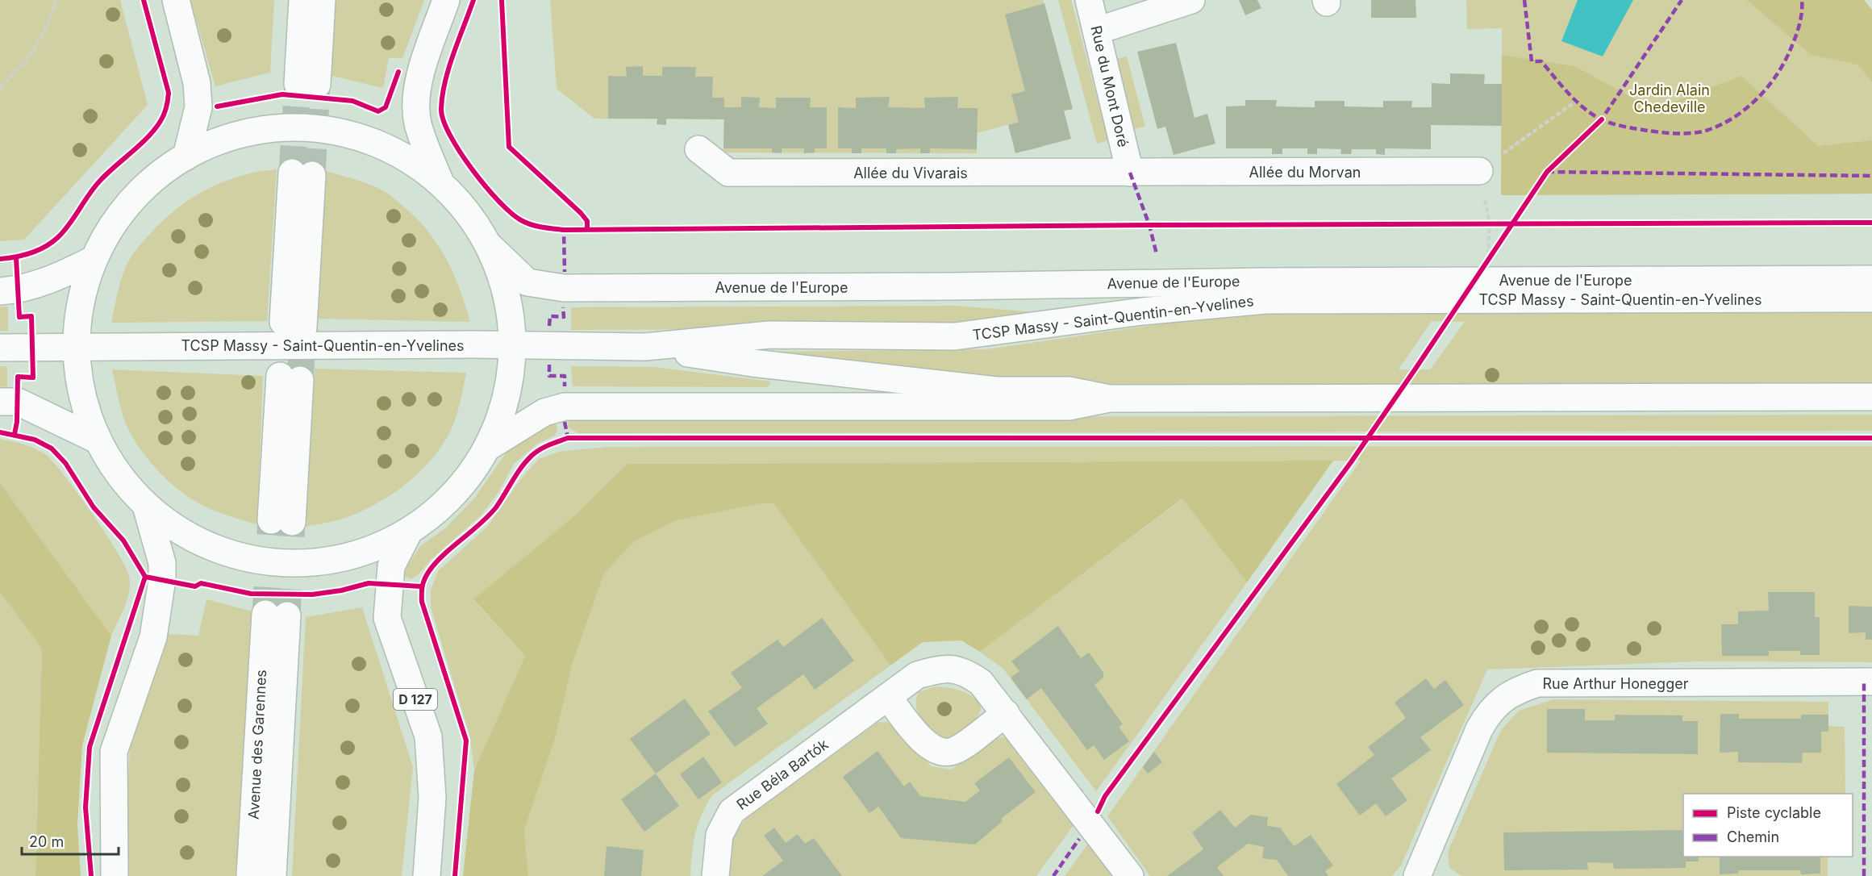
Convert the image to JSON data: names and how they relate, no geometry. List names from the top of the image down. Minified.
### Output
{"streets":{"main road":["Rue du Mont Doré","Allée du Morvan","Allée du Vivarais","Avenue de l'Europe","TCSP Massy - Saint-Quentin-en-Yvelines","Rue Arthur Honegger","D 127","Avenue des Garennes","Rue Béla Bartók"]},"crossings":[["Rue du Mont Doré","Allée du Morvan"],["Rue du Mont Doré","Allée du Vivarais"],["Allée du Morvan","Allée du Vivarais"]],"parks":["Jardin Alain Chedeville"],"legend":["Piste cyclable","Chemin"],"scale_bar":"20 m"}
